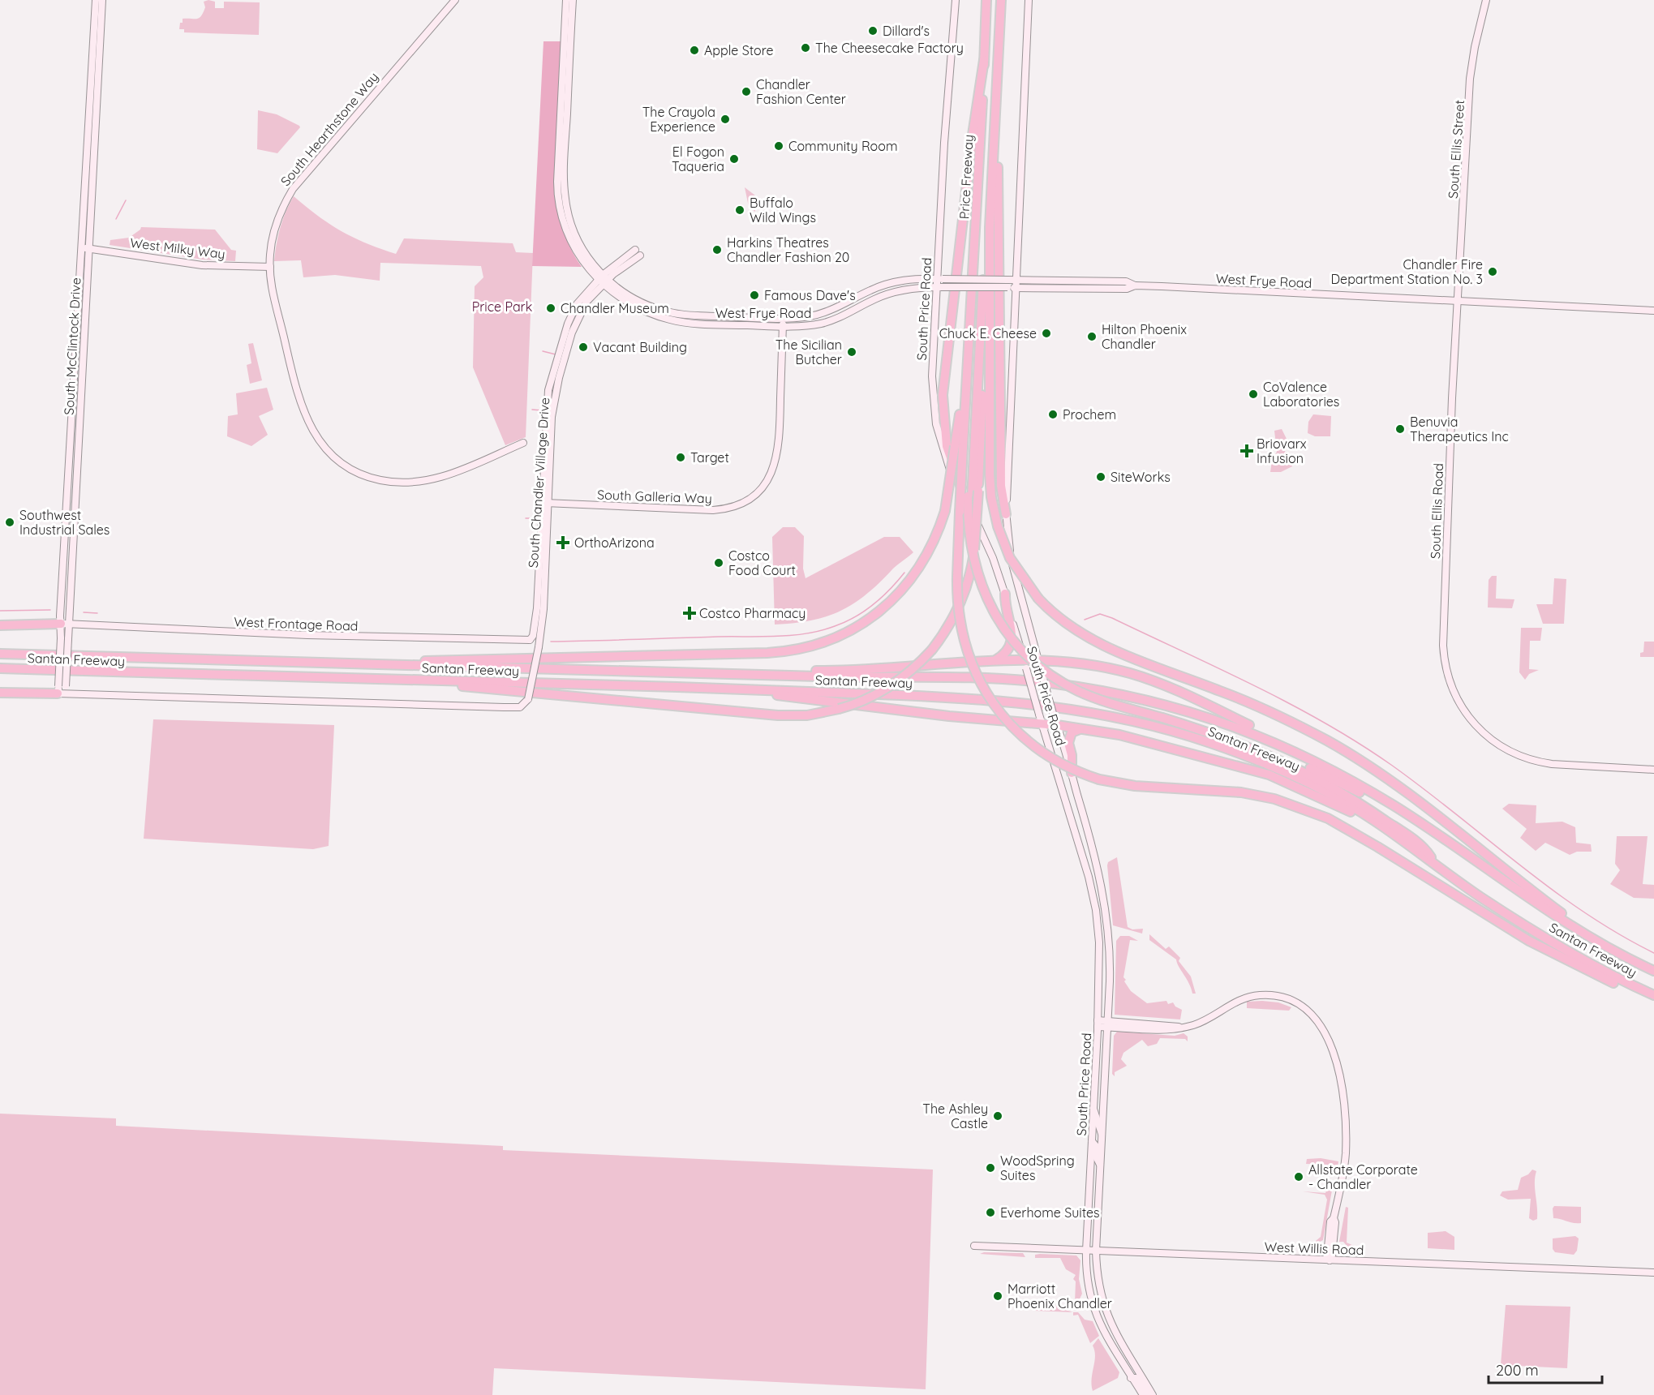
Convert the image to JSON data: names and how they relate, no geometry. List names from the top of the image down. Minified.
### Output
{"streets":{"highway":["Price Freeway","Santan Freeway"],"street":["South Hearthstone Way","South Ellis Street","West Milky Way","West Frye Road","South Price Road","South McClintock Drive","South Chandler Village Drive","South Galleria Way","South Ellis Road","West Frontage Road","West Willis Road"]},"crossings":[["South Hearthstone Way","West Milky Way"],["South Ellis Street","West Frye Road"],["South Ellis Street","South Ellis Road"],["West Milky Way","South McClintock Drive"],["West Frye Road","South Price Road"],["West Frye Road","South Chandler Village Drive"],["West Frye Road","South Galleria Way"],["West Frye Road","South Ellis Road"],["South Price Road","West Willis Road"],["South McClintock Drive","South Chandler Village Drive"],["South McClintock Drive","West Frontage Road"],["South Chandler Village Drive","South Galleria Way"],["South Chandler Village Drive","West Frontage Road"]],"parks":["Price Park"],"places":{"other":["Dillard's","The Cheesecake Factory","Apple Store","Chandler Fashion Center","The Crayola Experience","Community Room","El Fogon Taqueria","Buffalo Wild Wings","Harkins Theatres Chandler Fashion 20","Chandler Fire Department Station No. 3","Famous Dave's","Chandler Museum","Chuck E. Cheese","Hilton Phoenix Chandler","Vacant Building","The Sicilian Butcher","CoValence Laboratories","Prochem","Benuvia Therapeutics Inc","Target","SiteWorks","Southwest Industrial Sales","Costco Food Court","The Ashley Castle","WoodSpring Suites","Allstate Corporate - Chandler","Everhome Suites","Marriott Phoenix Chandler"],"health":["Briovarx Infusion","OrthoArizona","Costco Pharmacy"]},"scale_bar":"200 m"}
